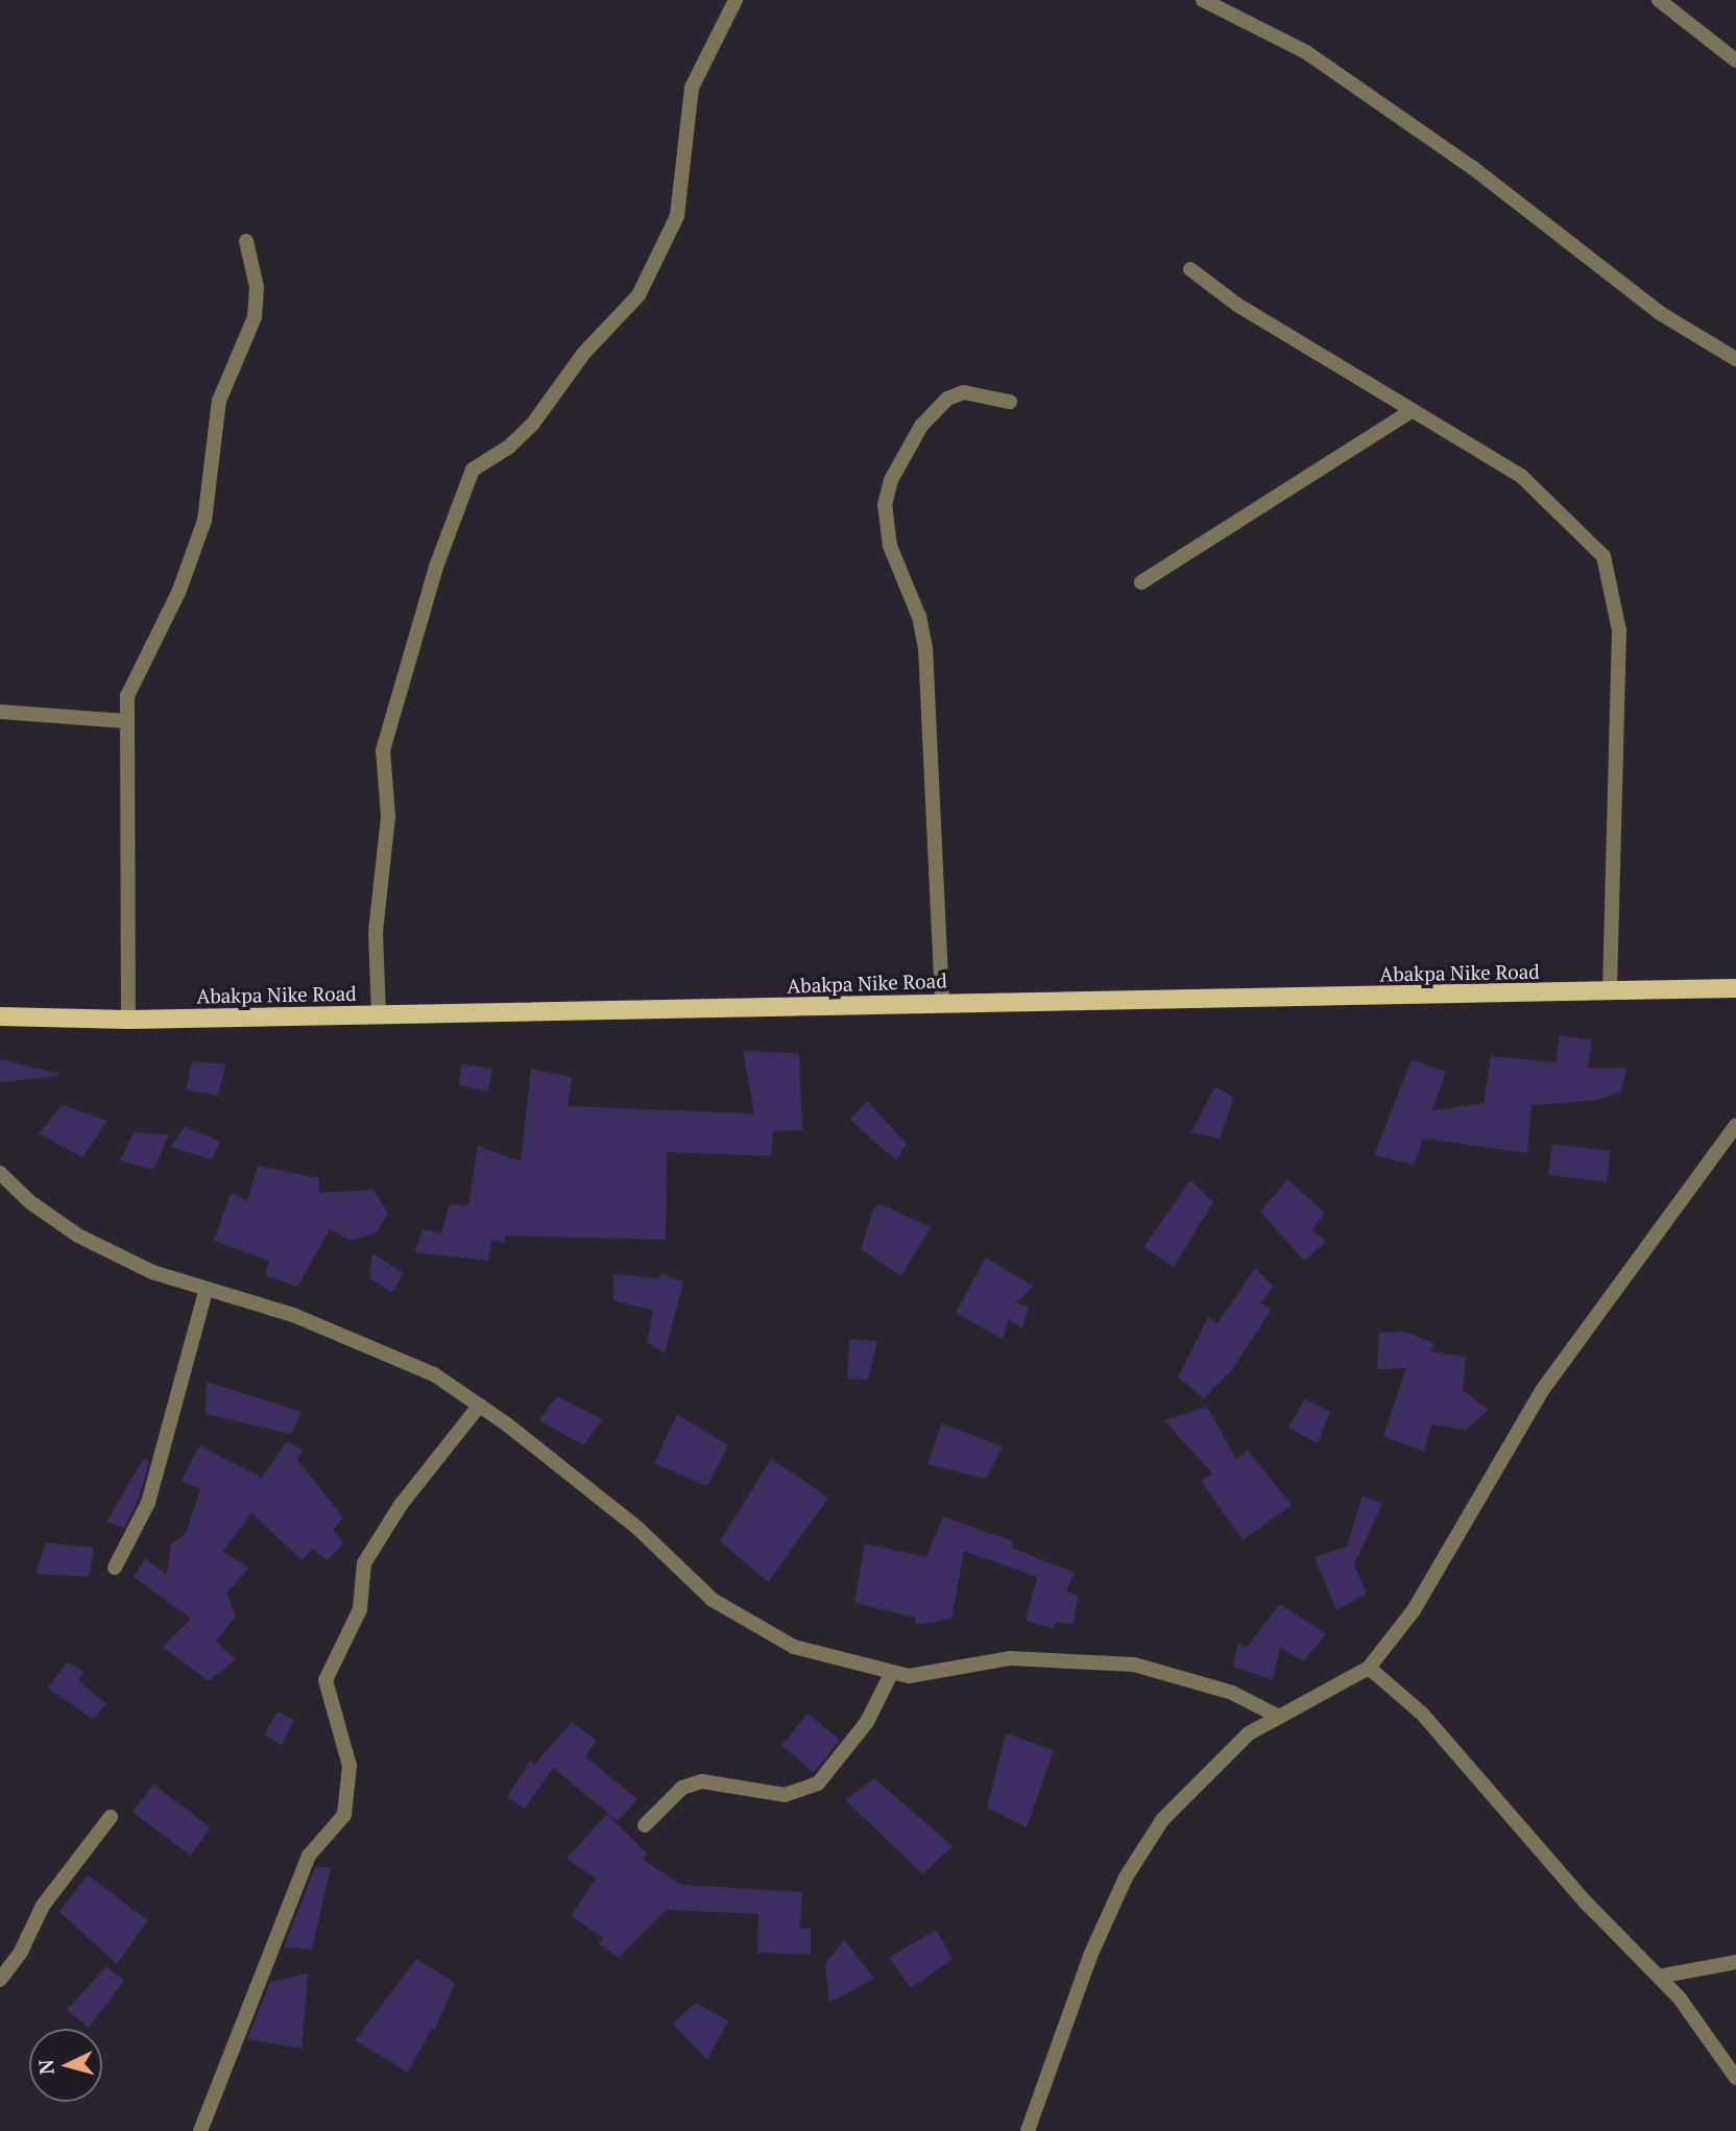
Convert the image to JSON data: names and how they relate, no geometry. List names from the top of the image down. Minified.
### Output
{"streets":{"main road":["Abakpa Nike Road"]},"north":"left"}
